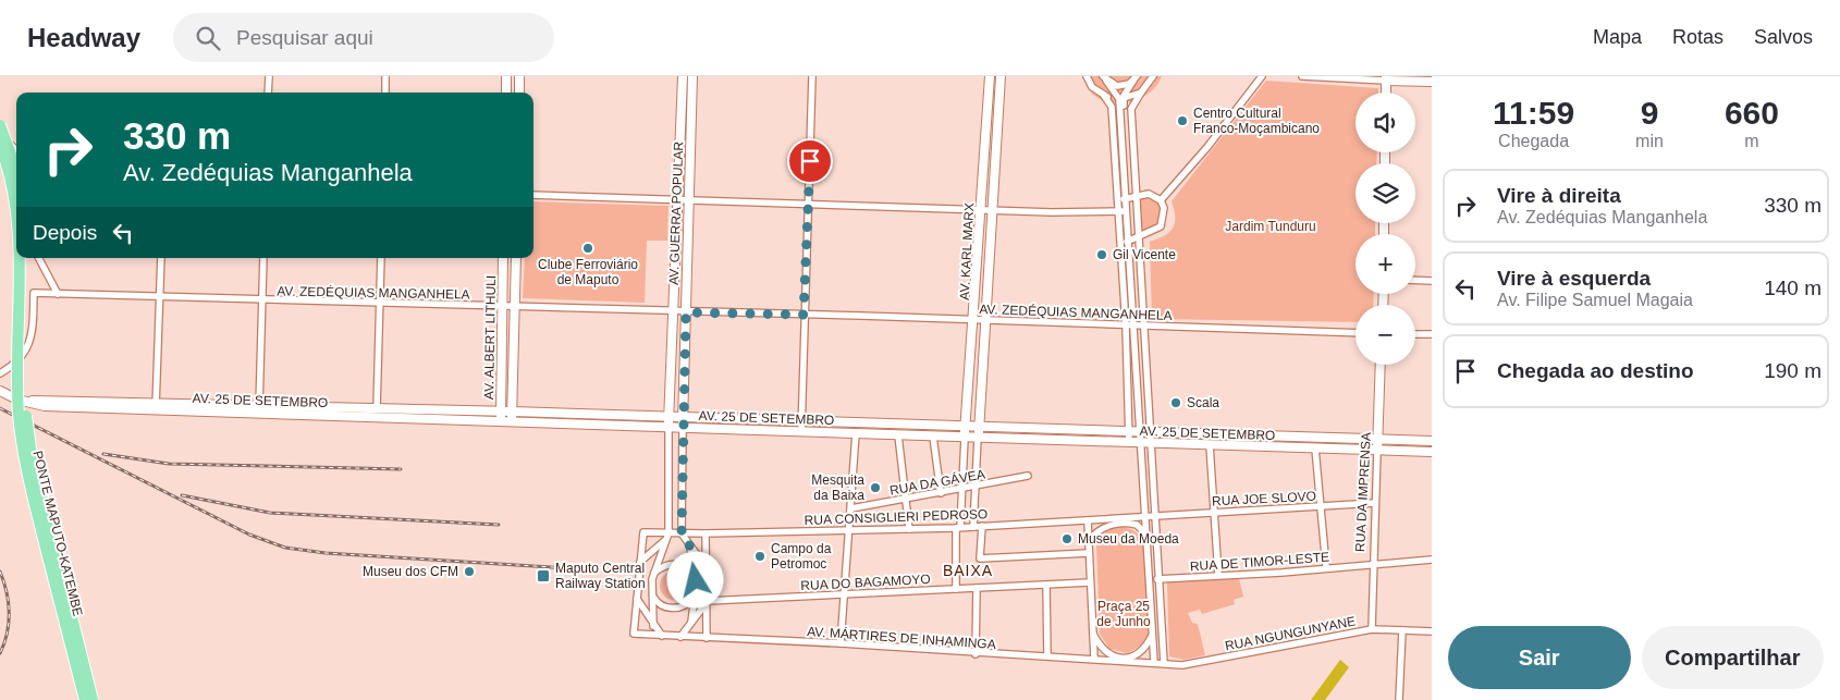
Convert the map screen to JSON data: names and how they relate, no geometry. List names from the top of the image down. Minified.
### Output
{"streets":{"highway":["PONTE MAPUTO-KATEMBE"],"main road":["AV. GUERRA POPULAR","AV. KARL MARX","AV. ALBERT LITHULI","AV. 25 DE SETEMBRO","RUA DA IMPRENSA"],"street":["AV. ZEDÉQUIAS MANGANHELA","RUA DA GÁVEA","RUA JOE SLOVO","RUA CONSIGLIERI PEDROSO","RUA DE TIMOR-LESTE","RUA DO BAGAMOYO","RUA NGUNGUNYANE","AV. MÁRTIRES DE INHAMINGA"]},"crossings":[["AV. GUERRA POPULAR","AV. ZEDÉQUIAS MANGANHELA"],["AV. GUERRA POPULAR","AV. 25 DE SETEMBRO"],["AV. GUERRA POPULAR","RUA CONSIGLIERI PEDROSO"],["AV. KARL MARX","AV. ZEDÉQUIAS MANGANHELA"],["AV. KARL MARX","AV. 25 DE SETEMBRO"],["AV. ZEDÉQUIAS MANGANHELA","AV. ALBERT LITHULI"],["AV. ALBERT LITHULI","AV. 25 DE SETEMBRO"],["AV. 25 DE SETEMBRO","RUA DA IMPRENSA"],["RUA DA IMPRENSA","RUA JOE SLOVO"],["RUA DA IMPRENSA","RUA DE TIMOR-LESTE"],["RUA DA IMPRENSA","RUA NGUNGUNYANE"]],"districts":["BAIXA"],"parks":["Jardim Tunduru","Praça 25 de Junho"],"places":{"other":["Centro Cultural Franco-Moçambicano","Clube Ferroviário de Maputo","Gil Vicente","Scala","Mesquita da Baixa","Museu da Moeda","Campo da Petromoc","Museu dos CFM"],"transit":["Maputo Central Railway Station"]},"page":{"header":"Headway","search":"Pesquisar aqui","nav":["Mapa","Rotas","Salvos"],"eta":["11:59","Chegada","9","min","660","m"],"map_buttons":["+","−"],"turn":["330 m","Av. Zedéquias Manganhela"],"list":[{"name":"Vire à direita","note":"Av. Zedéquias Manganhela","value":"330 m"},{"name":"Vire à esquerda","note":"Av. Filipe Samuel Magaia","value":"140 m"},{"name":"Chegada ao destino","value":"190 m"}],"then":"Depois","buttons":["Sair","Compartilhar"]}}
